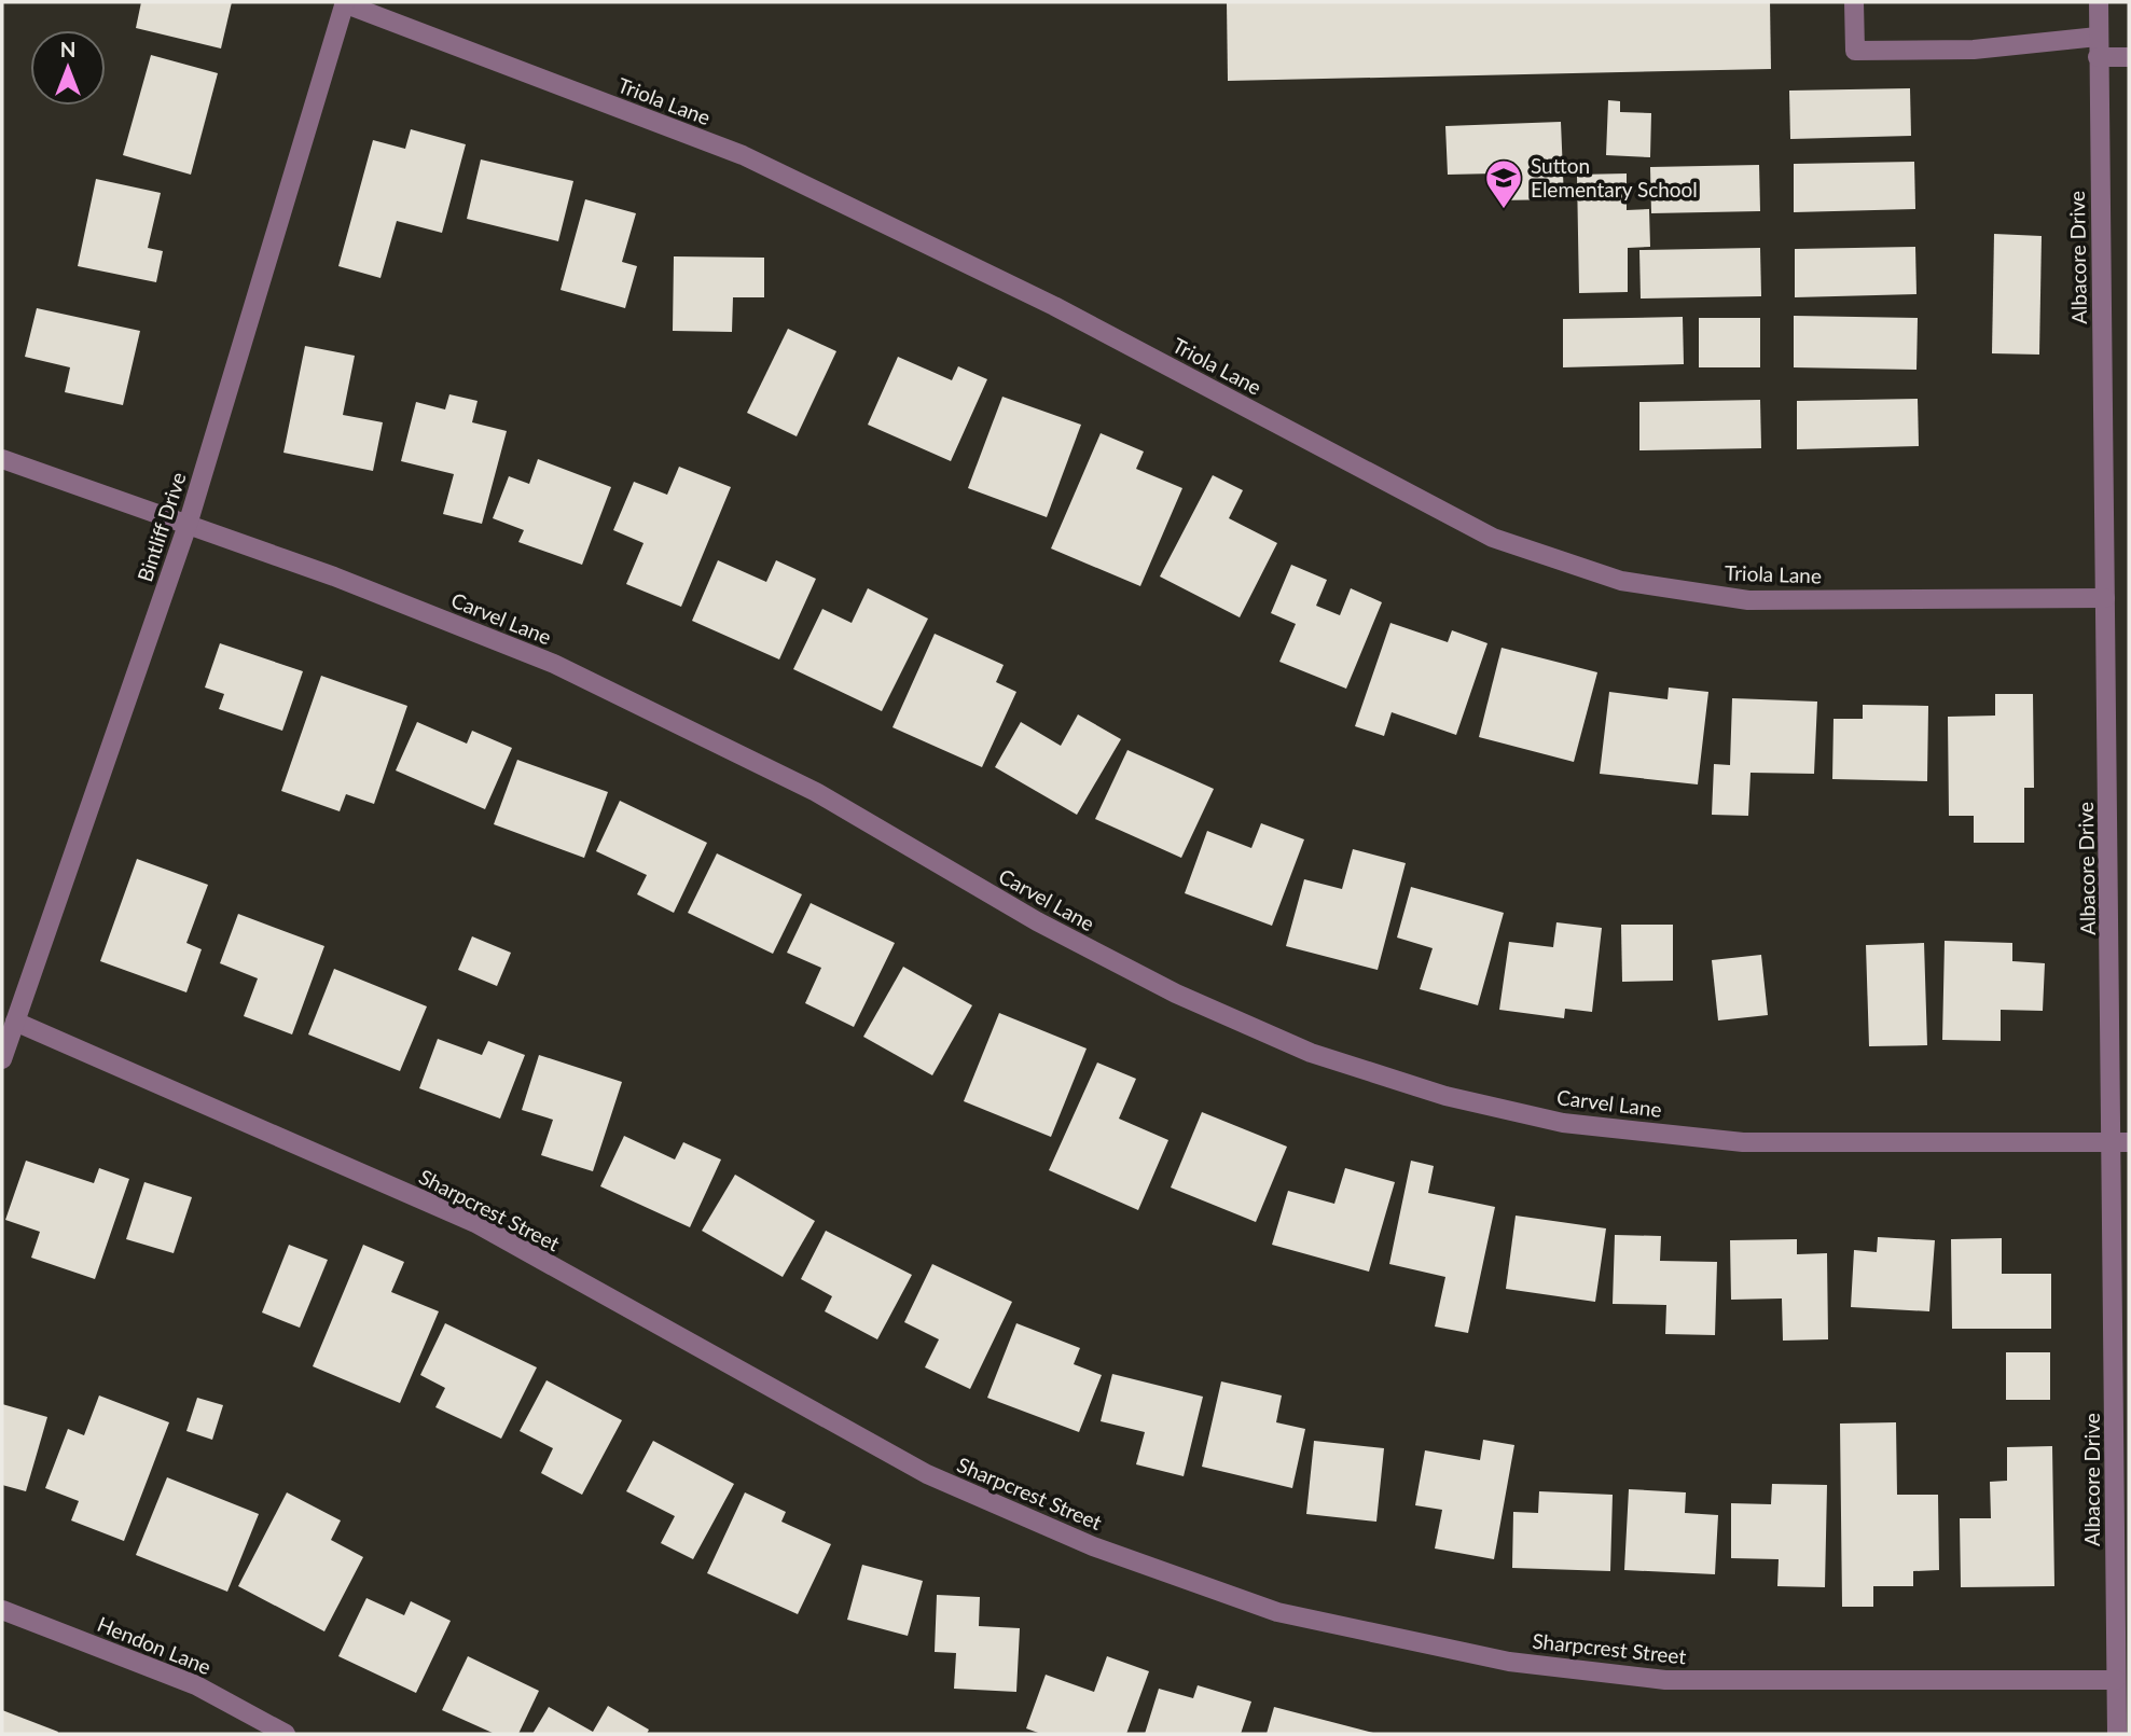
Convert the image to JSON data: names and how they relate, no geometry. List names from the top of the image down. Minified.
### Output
{"streets":{"street":["Triola Lane","Albacore Drive","Bintliff Drive","Carvel Lane","Sharpcrest Street","Hendon Lane"]},"crossings":[["Triola Lane","Albacore Drive"],["Triola Lane","Bintliff Drive"],["Albacore Drive","Carvel Lane"],["Albacore Drive","Sharpcrest Street"],["Bintliff Drive","Carvel Lane"],["Bintliff Drive","Sharpcrest Street"]],"places":{"school or university":["Sutton Elementary School"]},"north":"top"}
